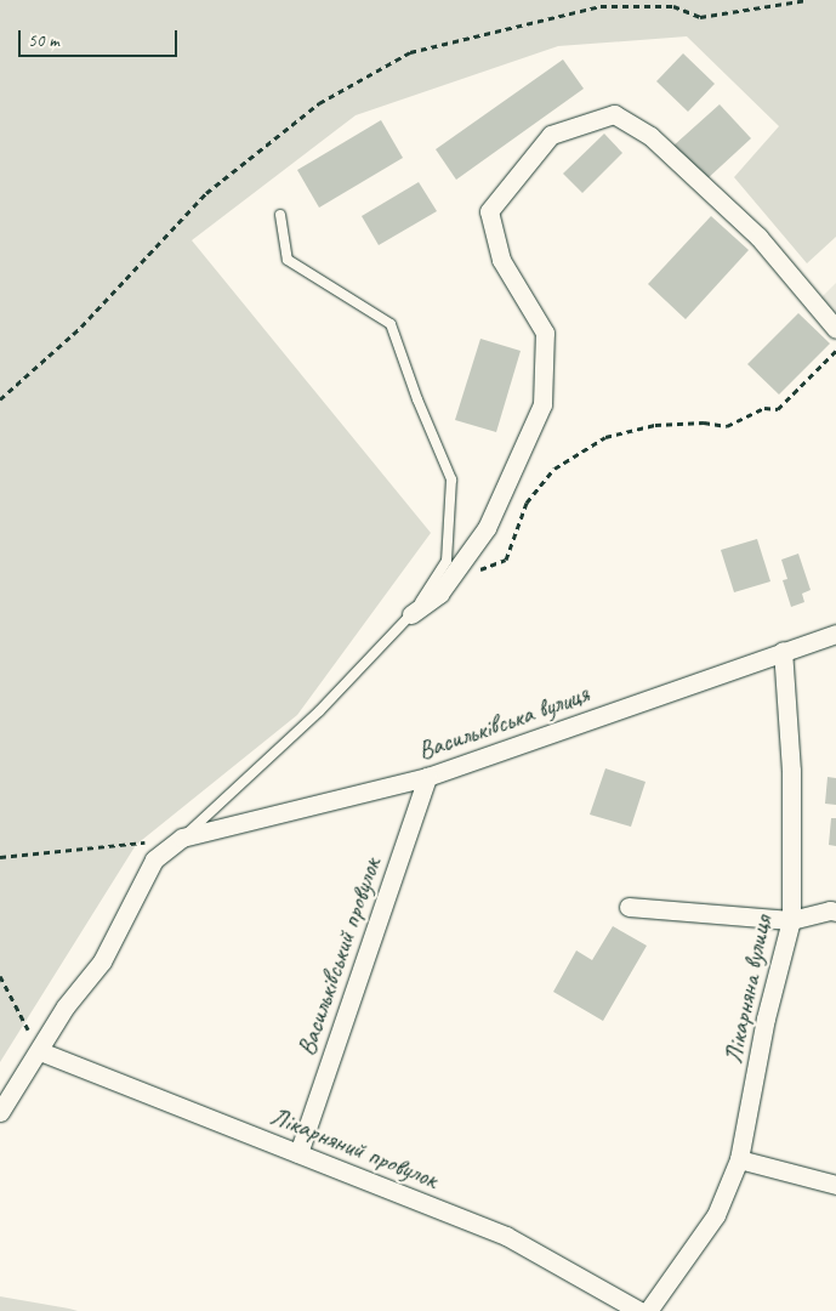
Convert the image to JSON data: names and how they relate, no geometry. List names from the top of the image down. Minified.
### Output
{"streets":{"street":["Васильківська вулиця","Васильківський провулок","Лікарняна вулиця","Лікарняний провулок"]},"crossings":[["Васильківська вулиця","Васильківський провулок"],["Васильківська вулиця","Лікарняна вулиця"],["Васильківський провулок","Лікарняний провулок"]],"scale_bar":"50 m"}
